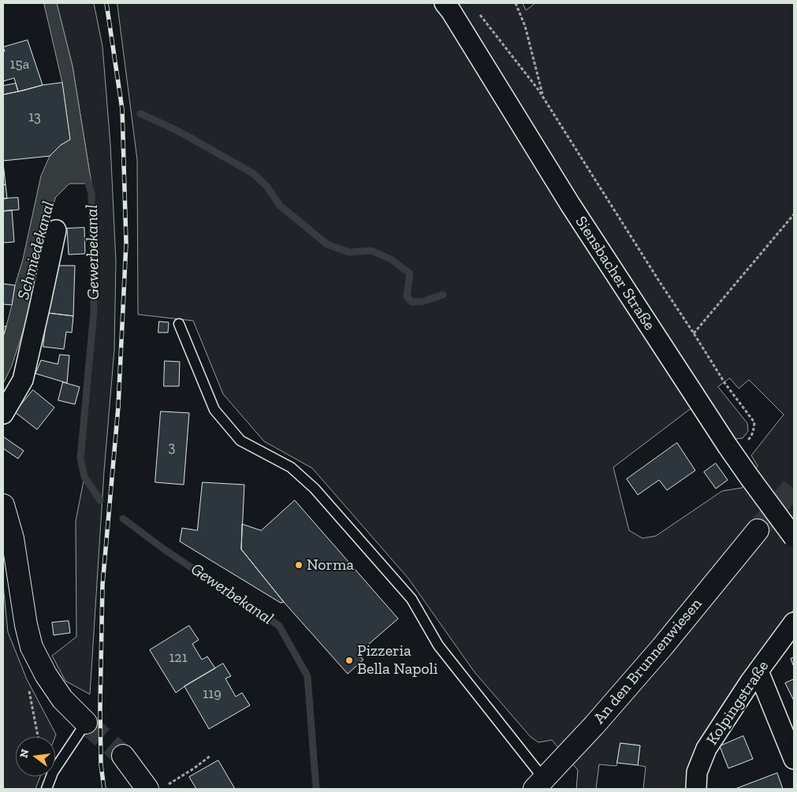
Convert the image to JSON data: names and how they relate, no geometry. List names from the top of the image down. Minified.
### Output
{"streets":{"street":["Siensbacher Straße","An den Brunnenwiesen","Kolpingstraße"]},"water":["Schmiedekanal","Gewerbekanal"],"places":["Norma","Pizzeria Bella Napoli"],"house_numbers":["15a","13","3","121","119"],"north":"left"}
